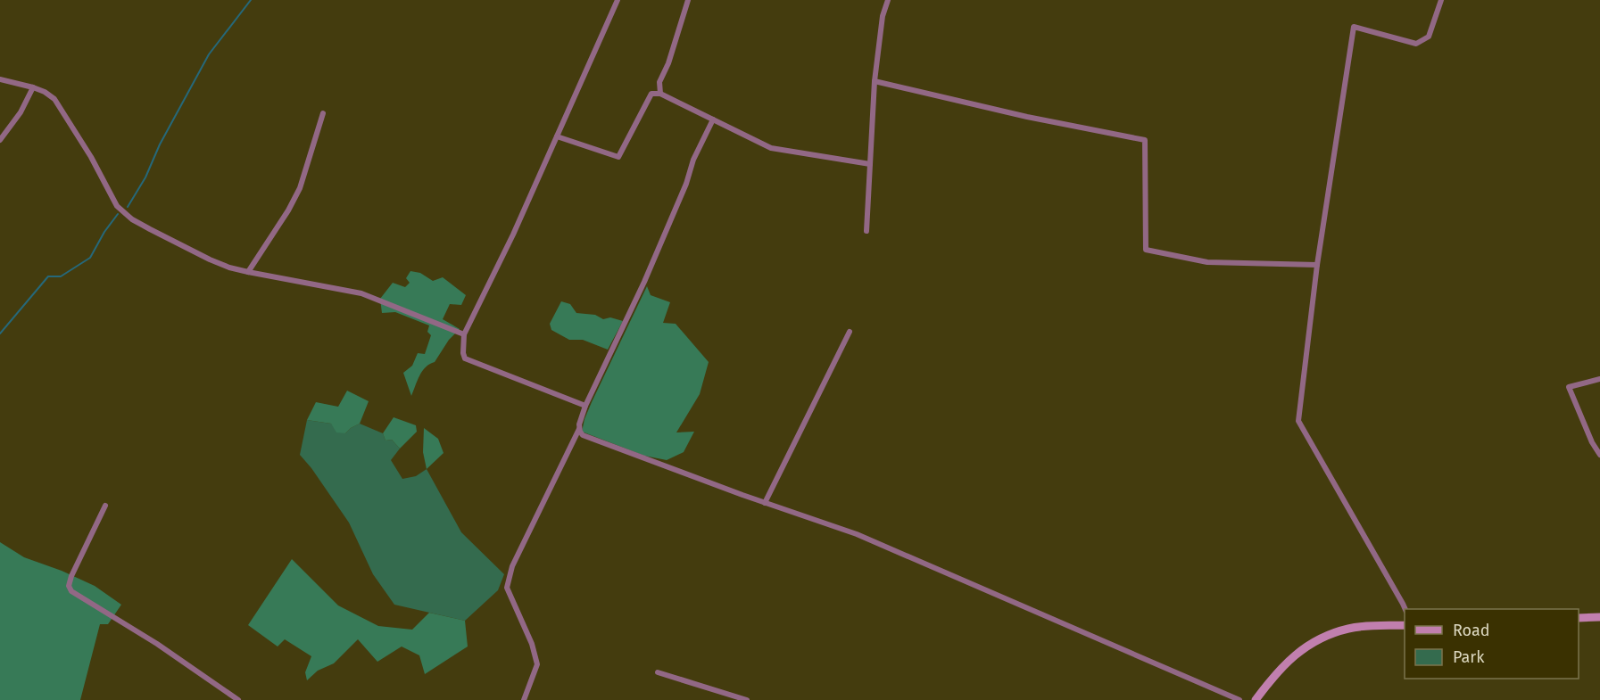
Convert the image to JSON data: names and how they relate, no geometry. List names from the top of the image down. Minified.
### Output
{"legend":["Road","Park"]}
